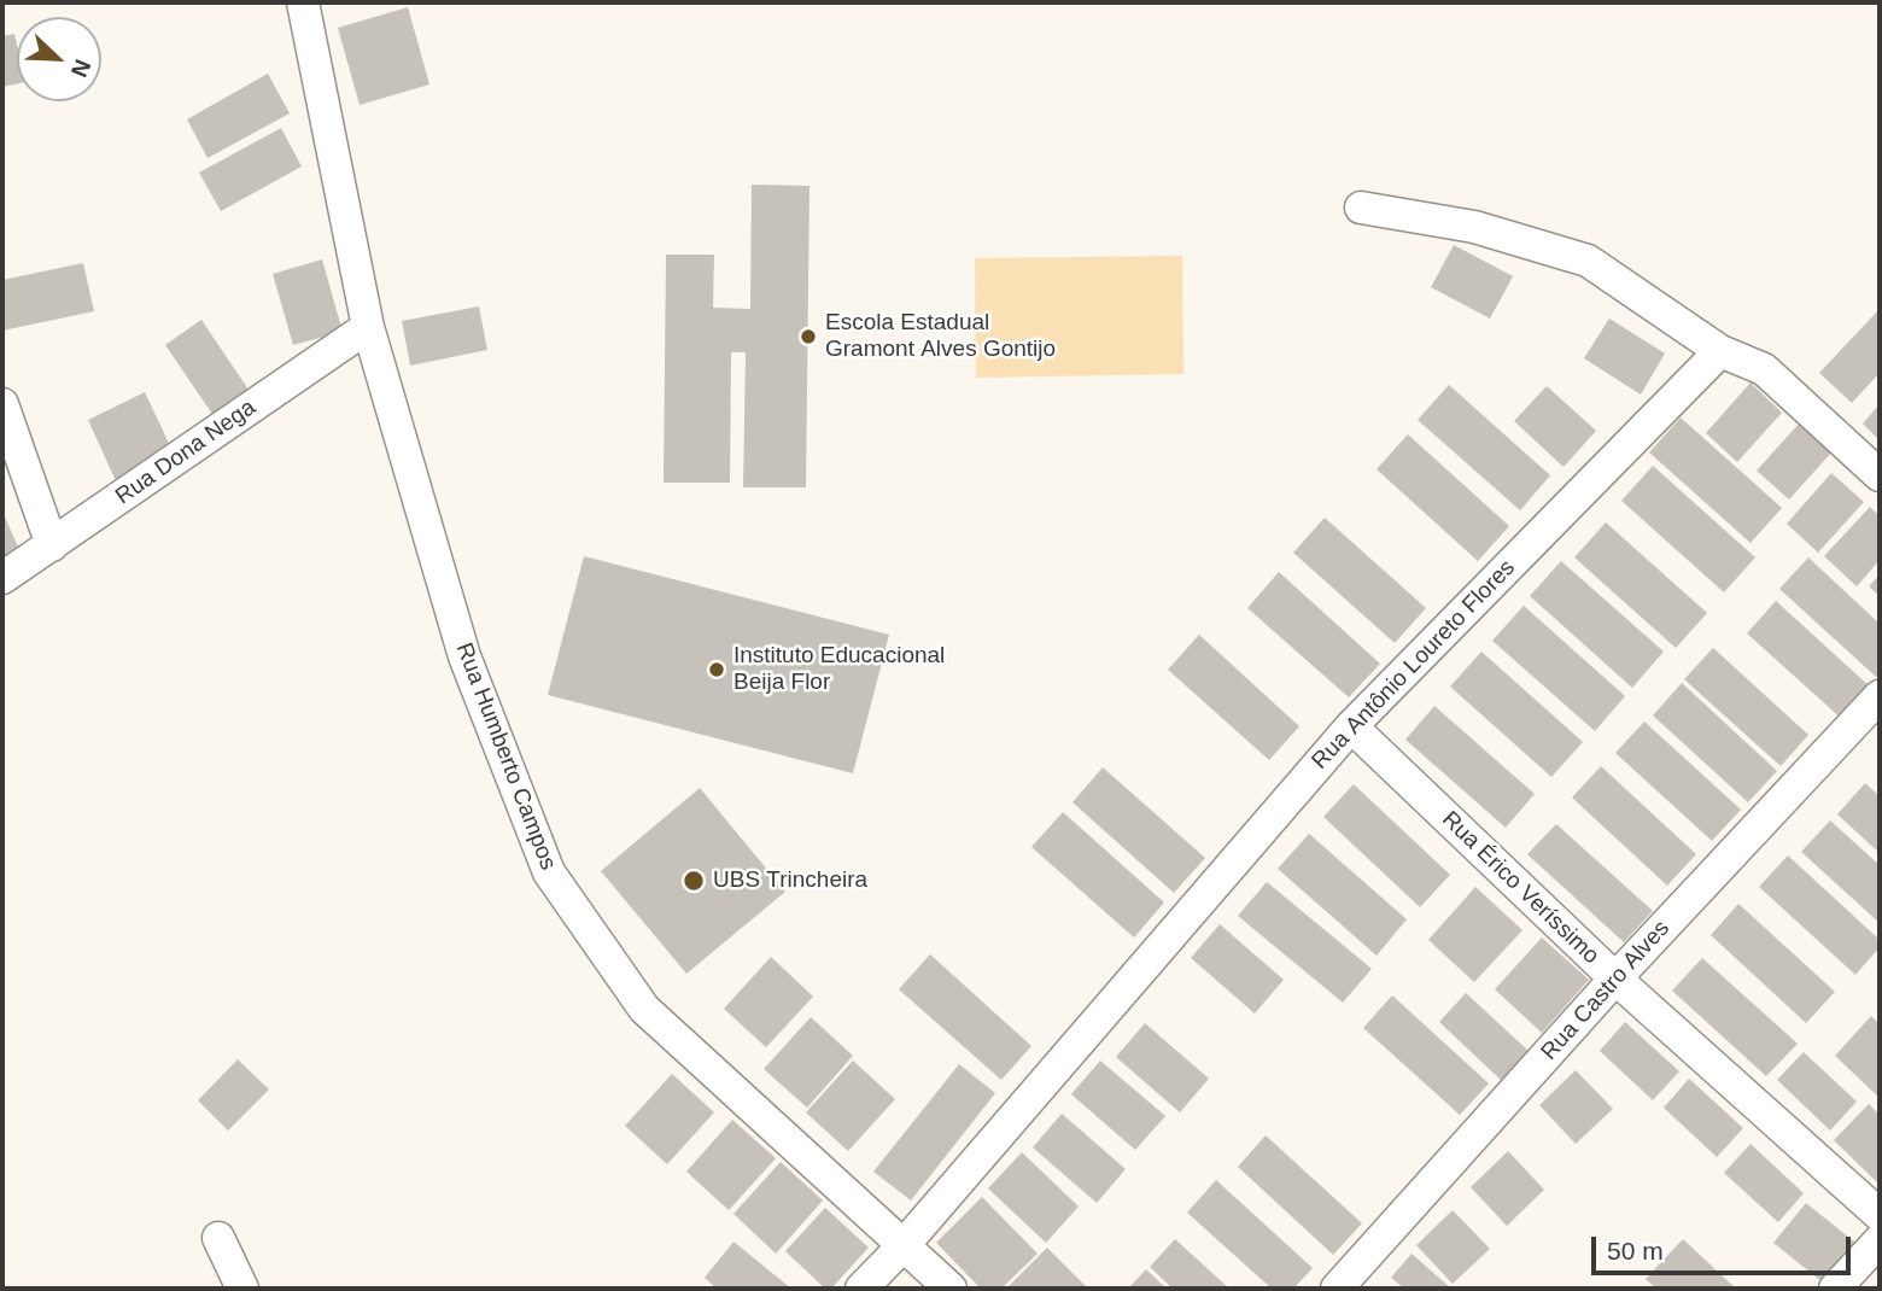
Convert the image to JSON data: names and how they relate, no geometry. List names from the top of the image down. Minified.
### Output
{"streets":{"street":["Rua Dona Nega","Rua Antônio Loureto Flores","Rua Humberto Campos","Rua Érico Veríssimo","Rua Castro Alves"]},"crossings":[["Rua Dona Nega","Rua Humberto Campos"],["Rua Antônio Loureto Flores","Rua Humberto Campos"],["Rua Antônio Loureto Flores","Rua Érico Veríssimo"],["Rua Érico Veríssimo","Rua Castro Alves"]],"places":["Escola Estadual Gramont Alves Gontijo","Instituto Educacional Beija Flor","UBS Trincheira"],"scale_bar":"50 m","north":"bottom right"}
